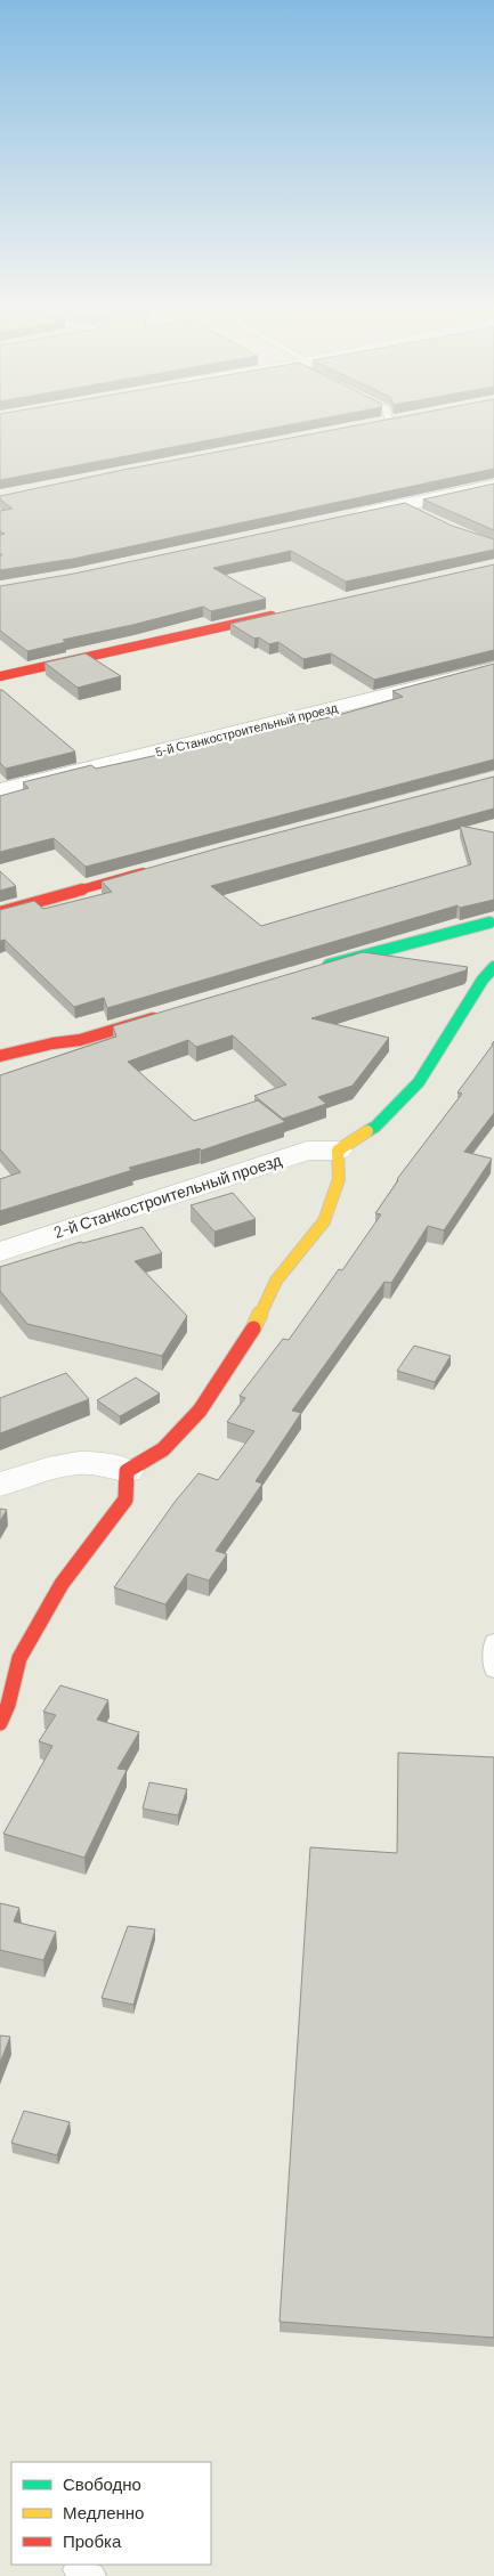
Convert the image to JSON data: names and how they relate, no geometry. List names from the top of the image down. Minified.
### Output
{"streets":{"street":["5-й Станкостроительный проезд","2-й Станкостроительный проезд"]},"legend":["Свободно","Медленно","Пробка"]}
